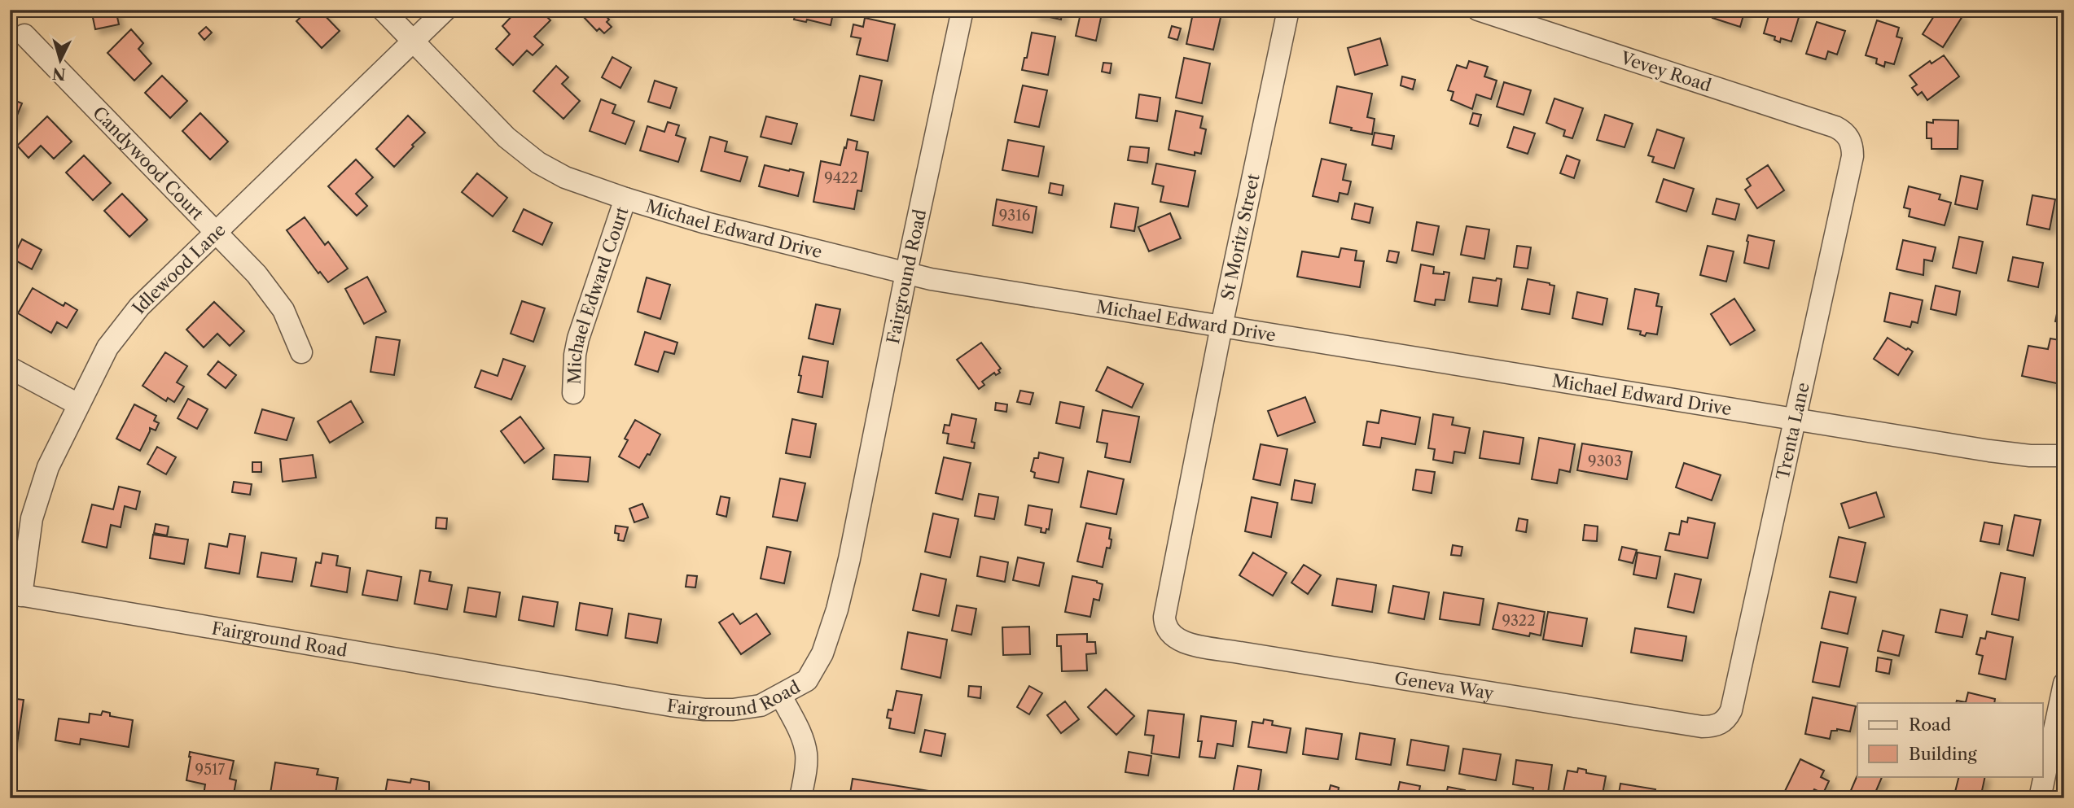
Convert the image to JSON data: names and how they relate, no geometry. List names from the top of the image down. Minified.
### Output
{"streets":{"street":["Vevey Road","Candywood Court","Michael Edward Drive","St Moritz Street","Idlewood Lane","Fairground Road","Michael Edward Court","Trenta Lane","Geneva Way"]},"crossings":[["Vevey Road","Trenta Lane"],["Candywood Court","Idlewood Lane"],["Michael Edward Drive","St Moritz Street"],["Michael Edward Drive","Idlewood Lane"],["Michael Edward Drive","Fairground Road"],["Michael Edward Drive","Michael Edward Court"],["Michael Edward Drive","Trenta Lane"],["St Moritz Street","Geneva Way"],["Idlewood Lane","Fairground Road"],["Trenta Lane","Geneva Way"]],"house_numbers":["9422","9316","9303","9322","9517"],"legend":["Road","Building"],"north":"bottom"}
